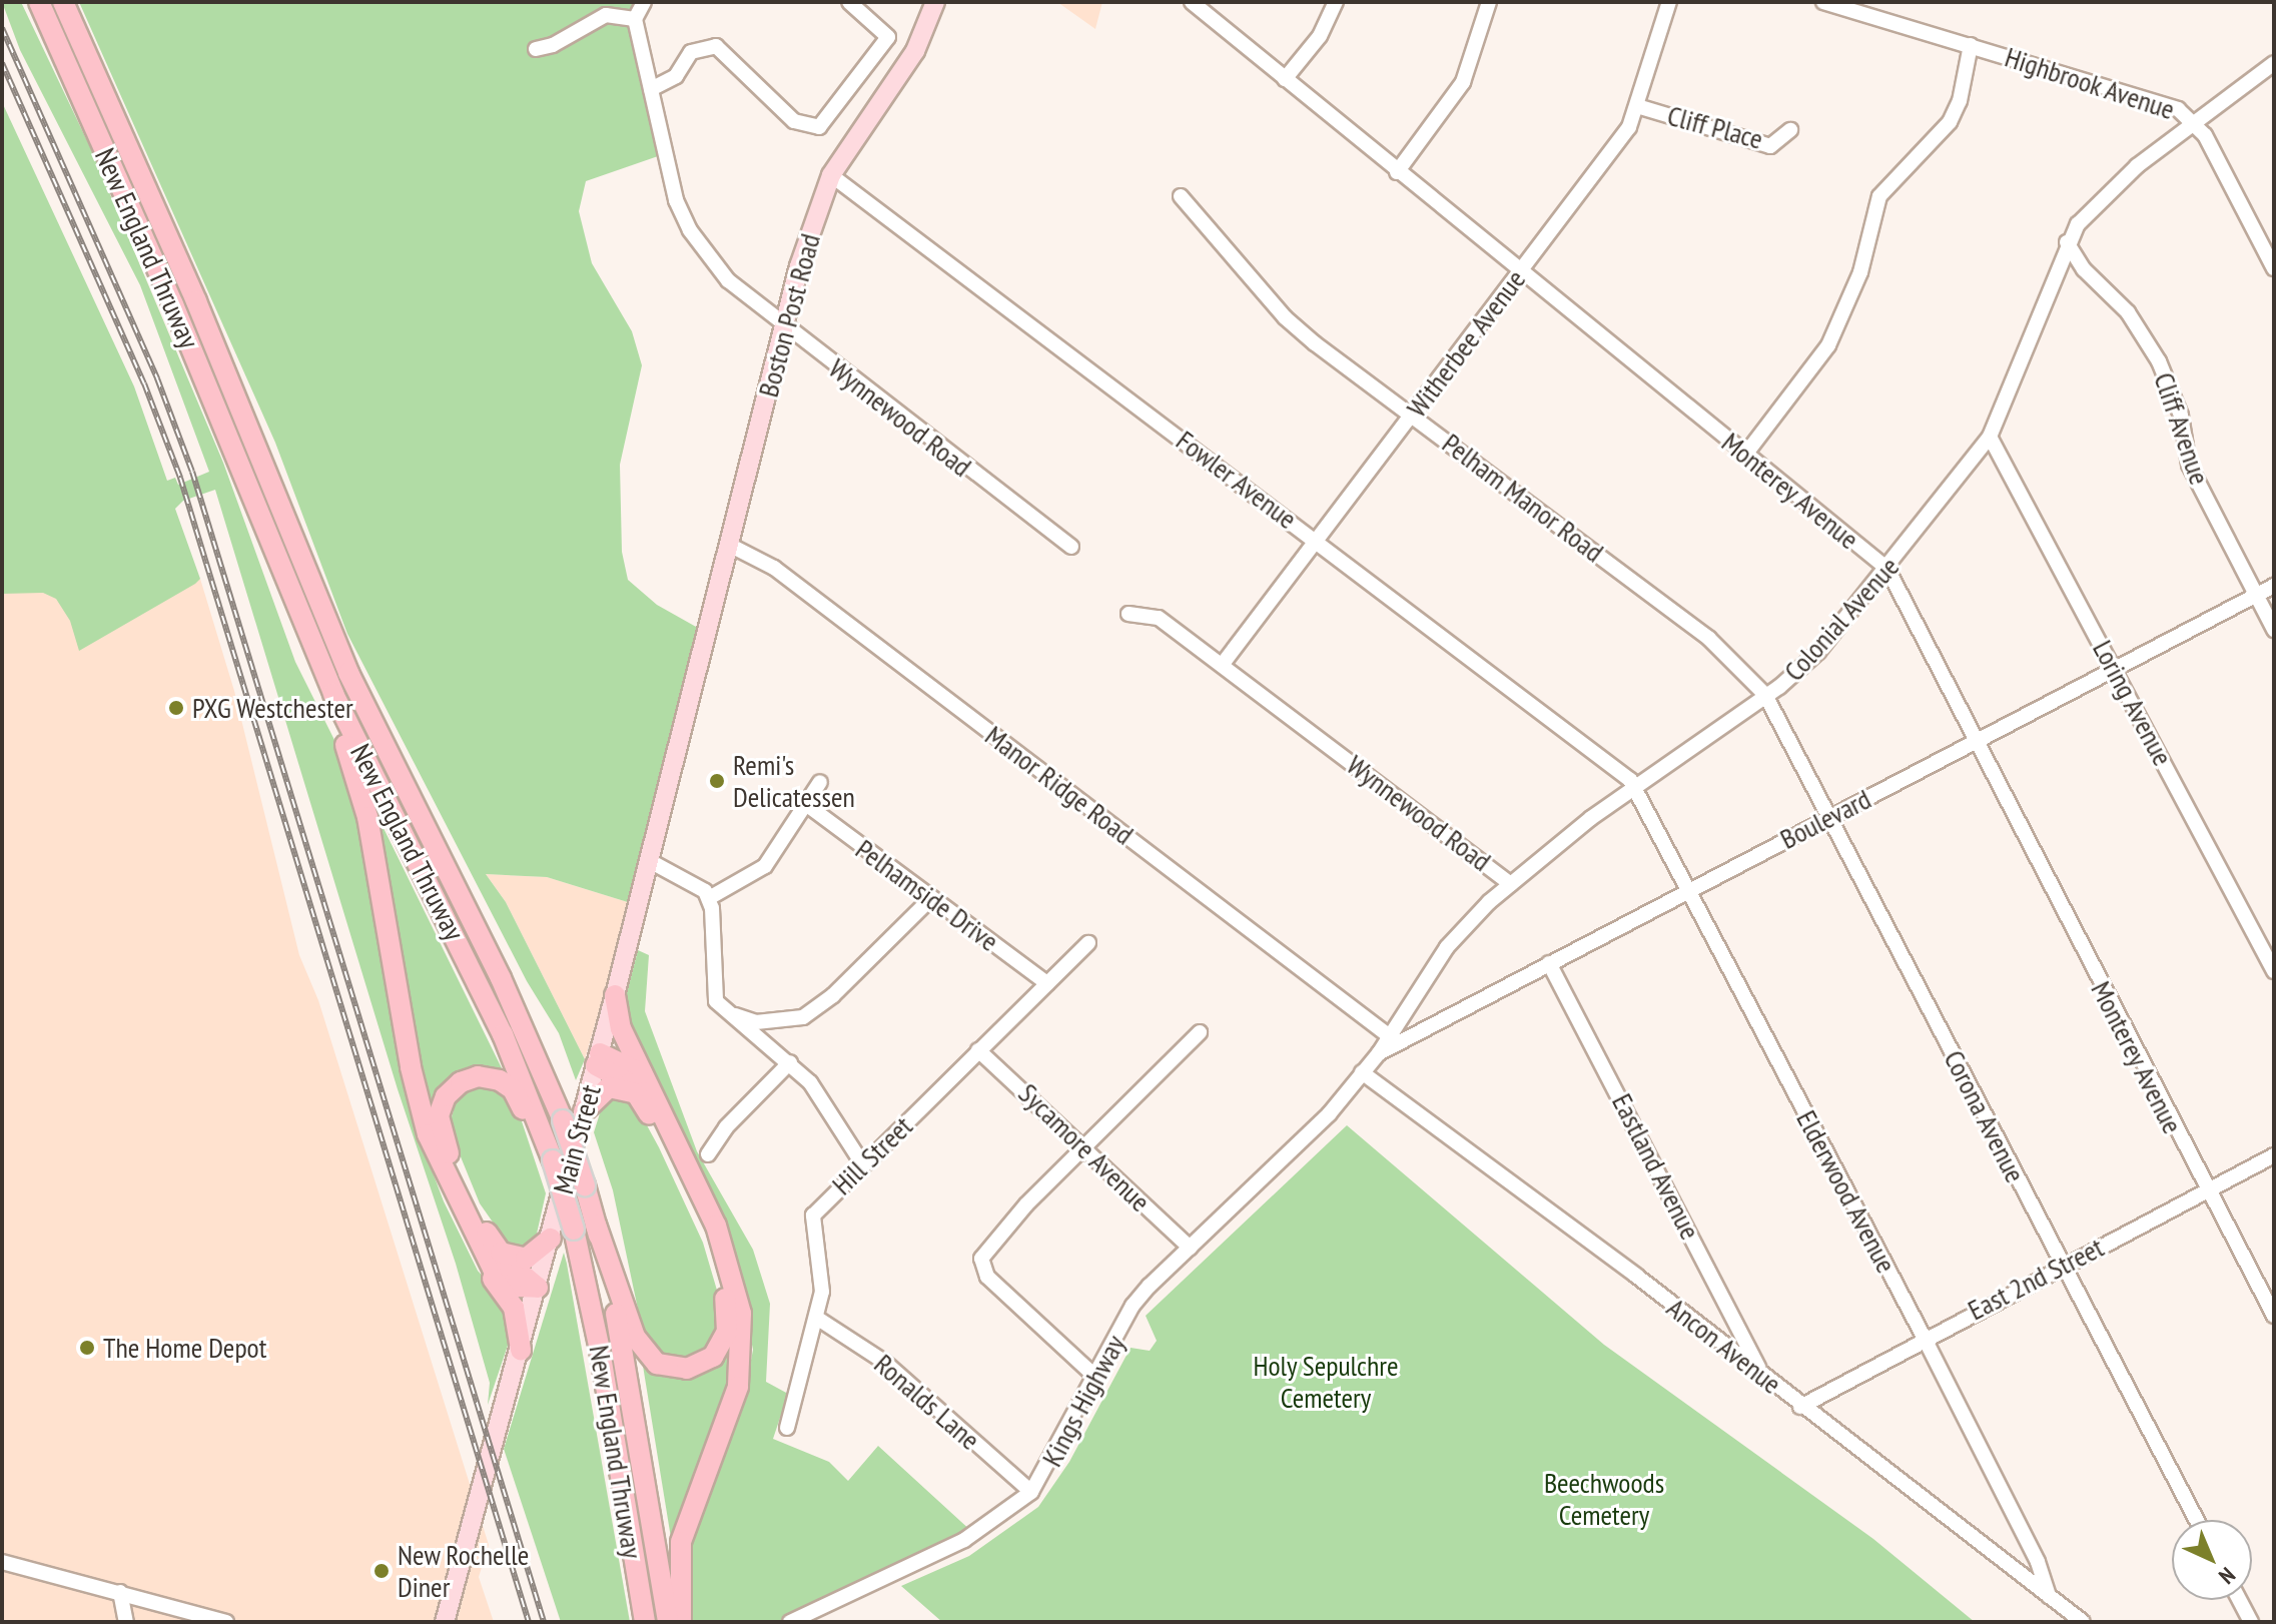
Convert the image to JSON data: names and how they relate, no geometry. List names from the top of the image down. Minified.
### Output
{"streets":{"highway":["New England Thruway"],"main road":["Boston Post Road","Main Street"],"street":["Highbrook Avenue","Cliff Place","Witherbee Avenue","Wynnewood Road","Cliff Avenue","Fowler Avenue","Monterey Avenue","Pelham Manor Road","Colonial Avenue","Loring Avenue","Manor Ridge Road","Boulevard","Pelhamside Drive","Corona Avenue","Sycamore Avenue","Hill Street","Eastland Avenue","Elderwood Avenue","East 2nd Street","Ancon Avenue","Kings Highway","Ronalds Lane"]},"crossings":[["Highbrook Avenue","Colonial Avenue"],["Cliff Place","Witherbee Avenue"],["Boston Post Road","Wynnewood Road"],["Boston Post Road","Fowler Avenue"],["Boston Post Road","Manor Ridge Road"],["Boston Post Road","Main Street"],["Witherbee Avenue","Wynnewood Road"],["Witherbee Avenue","Fowler Avenue"],["Witherbee Avenue","Monterey Avenue"],["Witherbee Avenue","Pelham Manor Road"],["Wynnewood Road","Colonial Avenue"],["Cliff Avenue","Colonial Avenue"],["Cliff Avenue","Boulevard"],["Fowler Avenue","Colonial Avenue"],["Fowler Avenue","Elderwood Avenue"],["Monterey Avenue","Colonial Avenue"],["Monterey Avenue","Boulevard"],["Monterey Avenue","East 2nd Street"],["Pelham Manor Road","Colonial Avenue"],["Pelham Manor Road","Corona Avenue"],["Colonial Avenue","Loring Avenue"],["Colonial Avenue","Manor Ridge Road"],["Colonial Avenue","Boulevard"],["Colonial Avenue","Corona Avenue"],["Colonial Avenue","Elderwood Avenue"],["Colonial Avenue","Ancon Avenue"],["Colonial Avenue","Kings Highway"],["Loring Avenue","Boulevard"],["Boulevard","Corona Avenue"],["Boulevard","Eastland Avenue"],["Boulevard","Elderwood Avenue"],["Pelhamside Drive","Hill Street"],["Corona Avenue","East 2nd Street"],["Sycamore Avenue","Hill Street"],["Sycamore Avenue","Kings Highway"],["Hill Street","Ronalds Lane"],["Eastland Avenue","Ancon Avenue"],["Elderwood Avenue","East 2nd Street"],["Elderwood Avenue","Ancon Avenue"],["East 2nd Street","Ancon Avenue"],["Kings Highway","Ronalds Lane"]],"parks":["Holy Sepulchre Cemetery","Beechwoods Cemetery"],"places":["PXG Westchester","Remi's Delicatessen","The Home Depot","New Rochelle Diner"],"north":"bottom right"}
